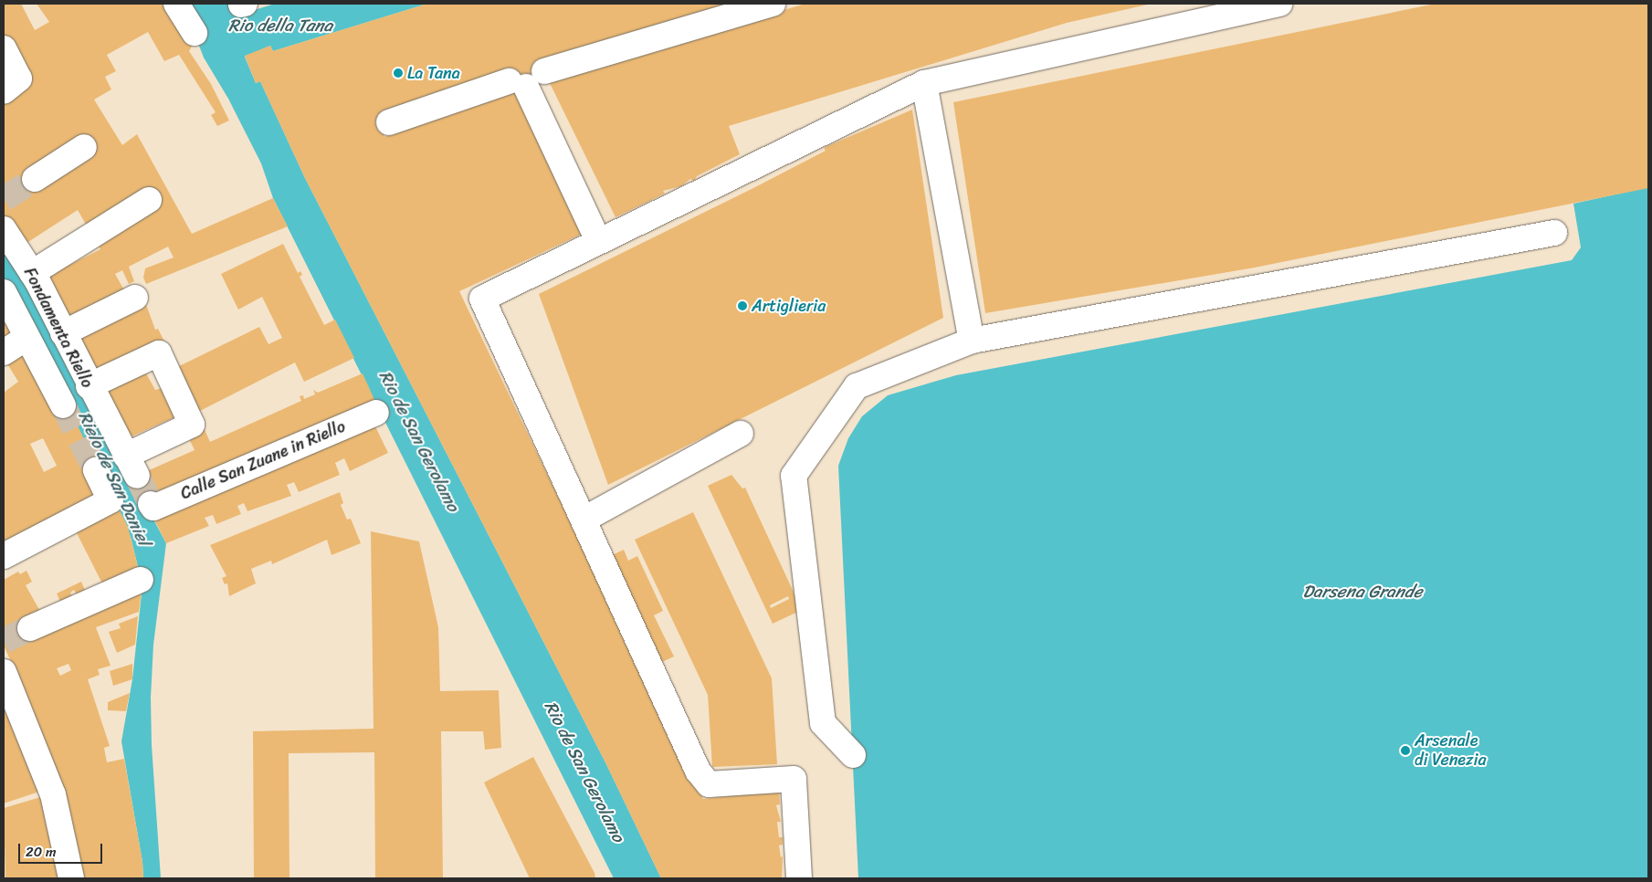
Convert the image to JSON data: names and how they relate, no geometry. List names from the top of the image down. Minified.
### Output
{"streets":{"street":["Fondamenta Riello","Calle San Zuane in Riello"]},"water":["Rio della Tana","Rio de San Gerolamo","Rielo de San Daniel","Darsena Grande"],"places":["La Tana","Artiglieria","Arsenale di Venezia"],"scale_bar":"20 m"}
